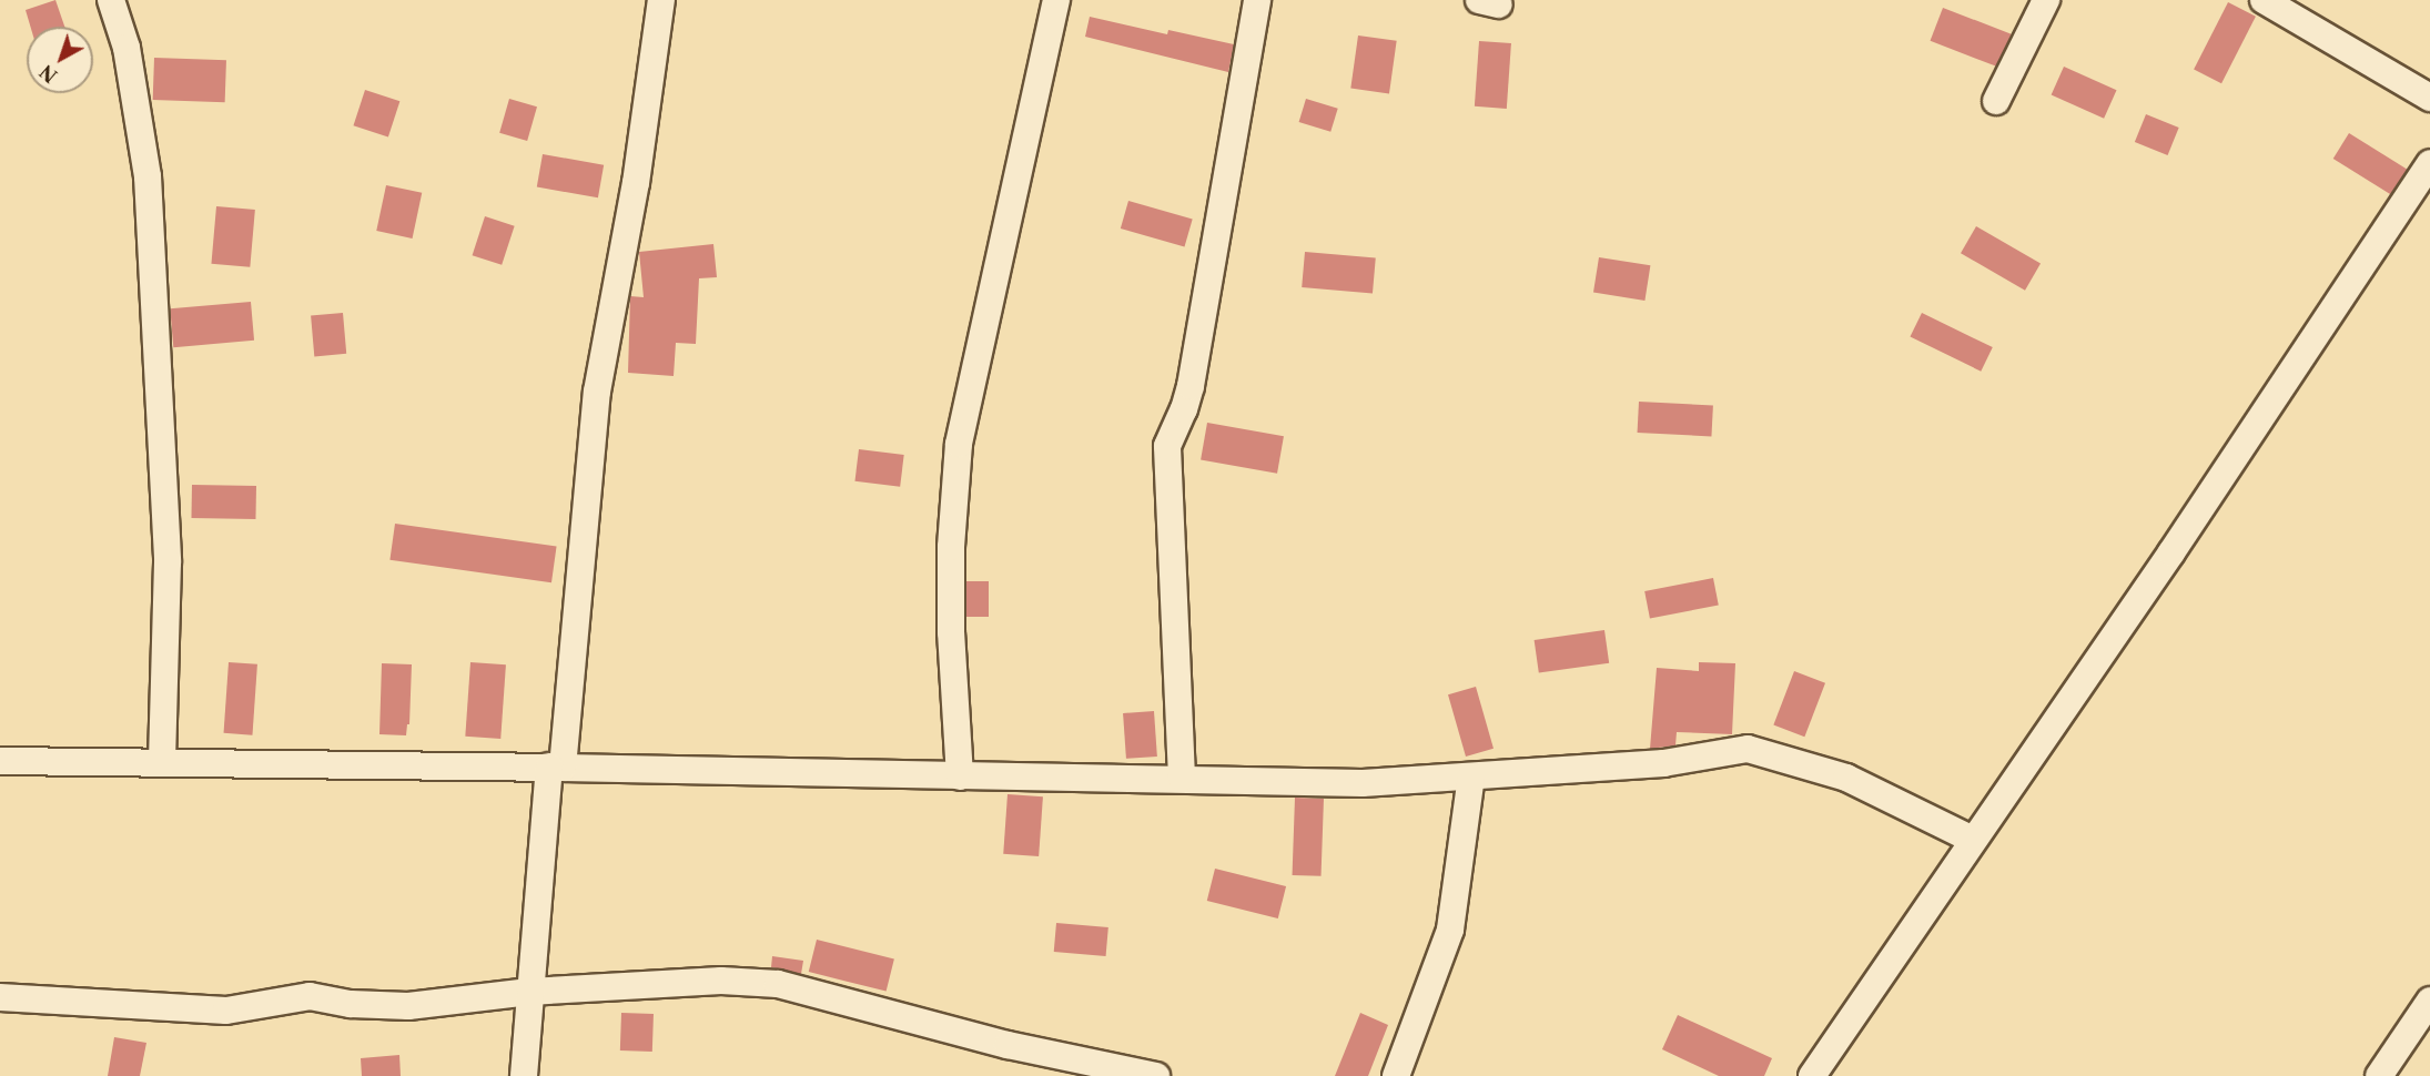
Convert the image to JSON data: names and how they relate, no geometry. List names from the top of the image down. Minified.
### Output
{"north":"bottom left"}
